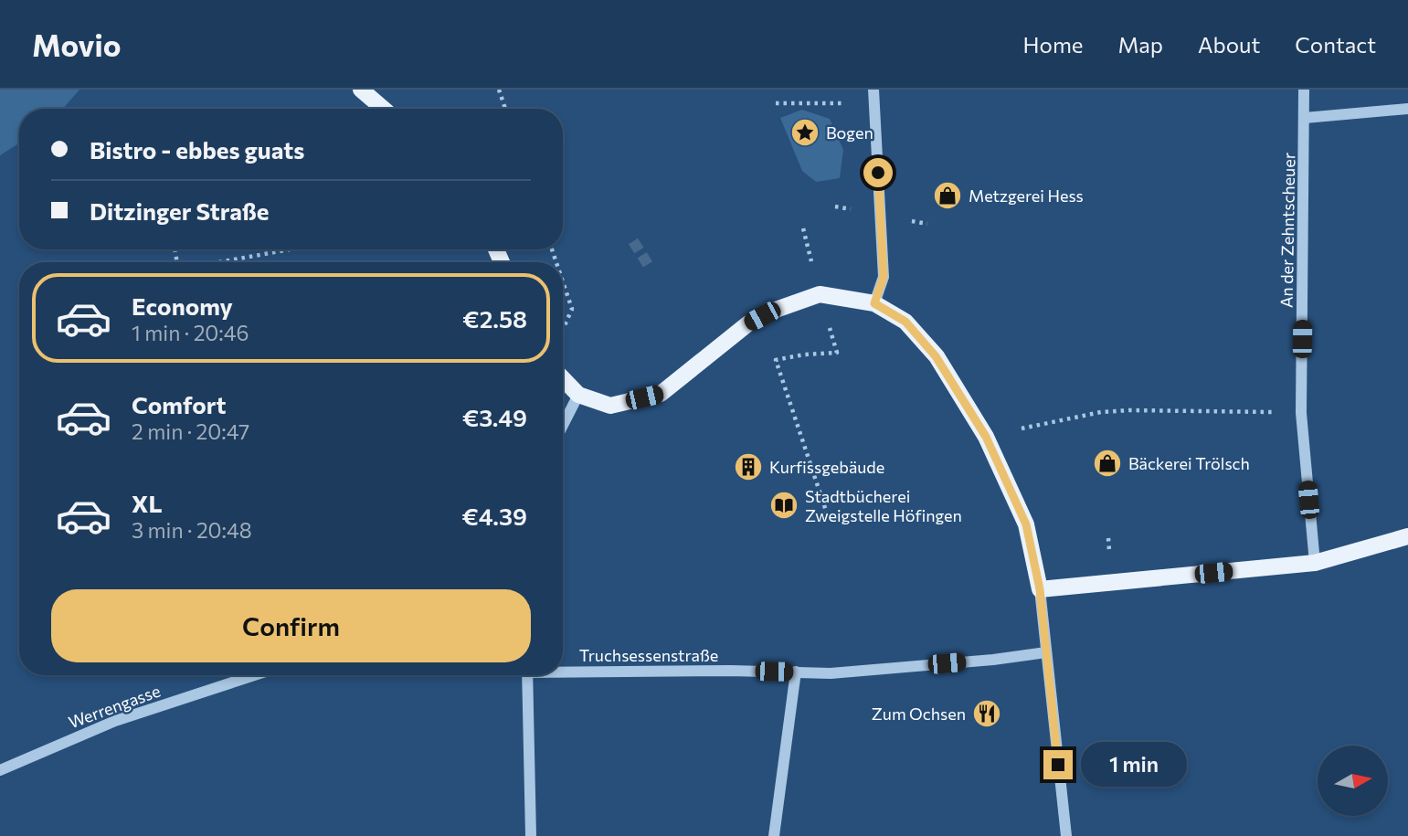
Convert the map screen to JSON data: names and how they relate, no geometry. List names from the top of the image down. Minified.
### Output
{"streets":{"street":["An der Zehntscheuer","Truchsessenstraße","Werrengasse"]},"places":{"place":["Bogen"],"shop":["Metzgerei Hess","Bäckerei Trölsch"],"building":["Kurfissgebäude"],"library":["Stadtbücherei Zweigstelle Höfingen"],"restaurant":["Zum Ochsen"]},"north":"right","page":{"header":"Movio","nav":["Home","Map","About","Contact"],"banner":["Bistro - ebbes guats","Ditzinger Straße"],"list":[{"name":"Economy","note":"1 min · 20:46","value":"€2.58"},{"name":"Comfort","note":"2 min · 20:47","value":"€3.49"},{"name":"XL","note":"3 min · 20:48","value":"€4.39"}],"buttons":"Confirm","bubble":"1 min"}}
